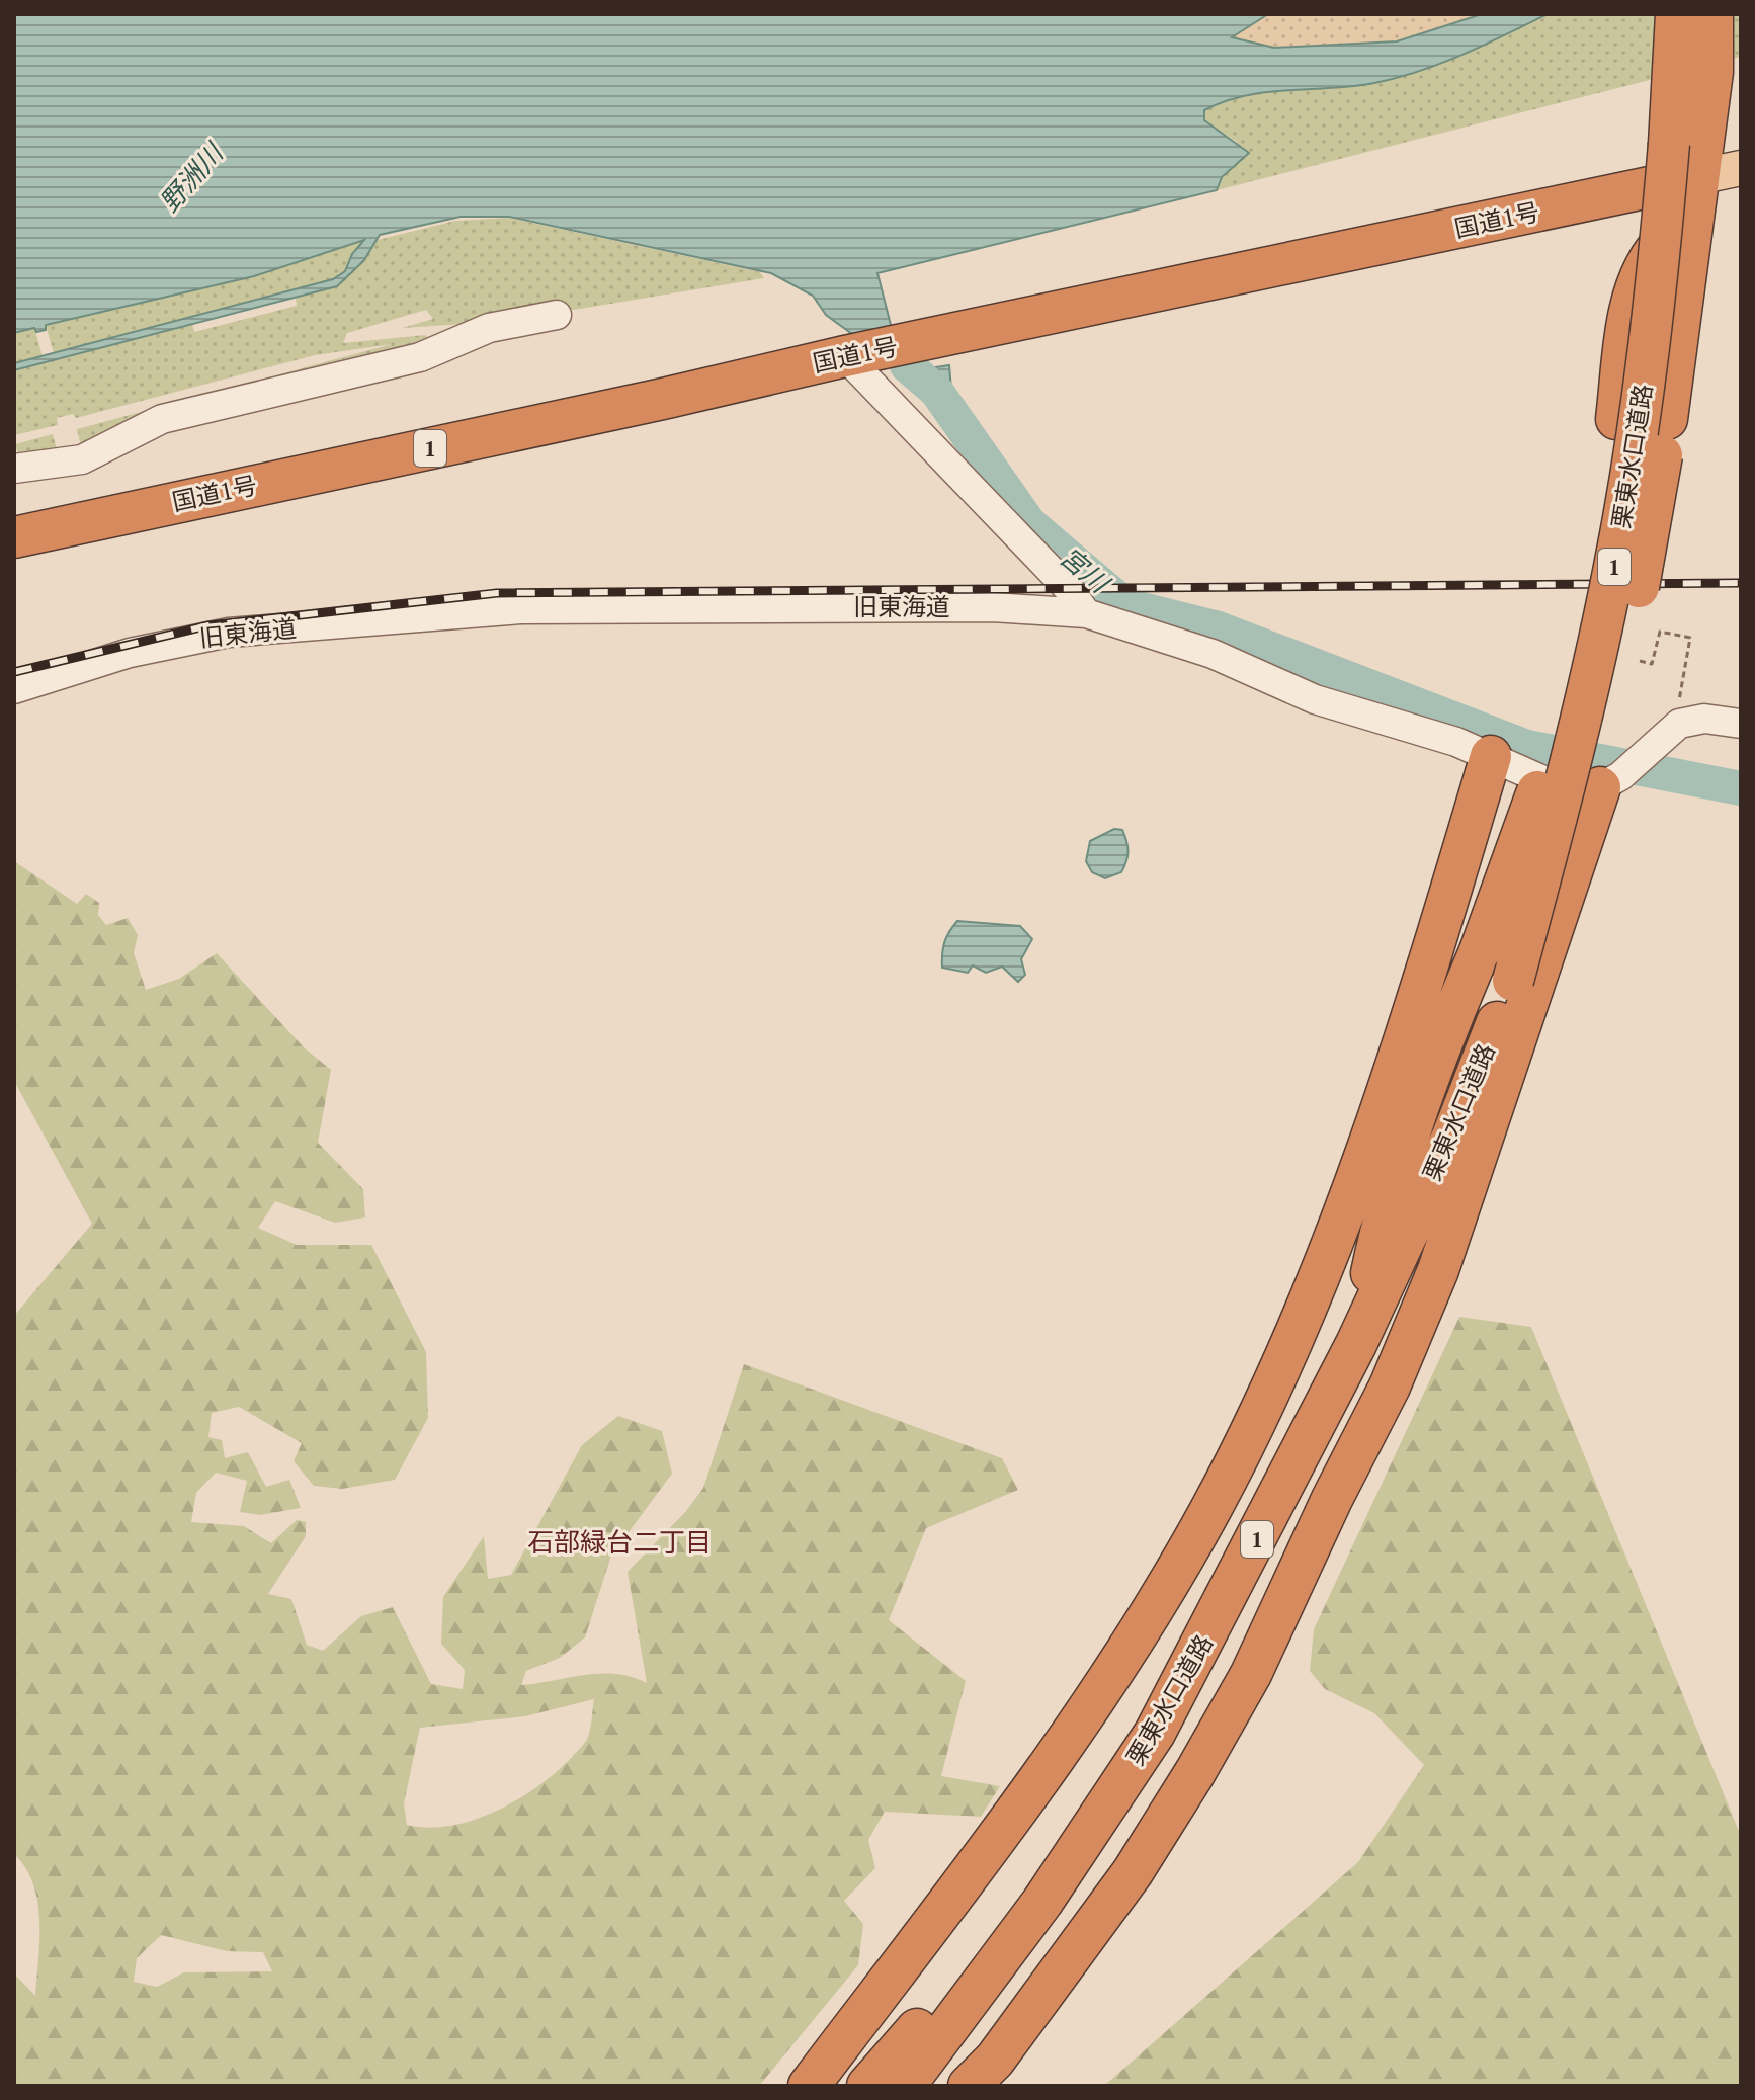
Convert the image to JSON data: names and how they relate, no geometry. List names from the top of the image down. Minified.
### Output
{"streets":{"highway":["国道1号","1","栗東水口道路"],"street":["旧東海道"]},"crossings":[["国道1号","1"],["1","栗東水口道路"]],"districts":["石部緑台二丁目"],"water":["野洲川","宮川"]}
